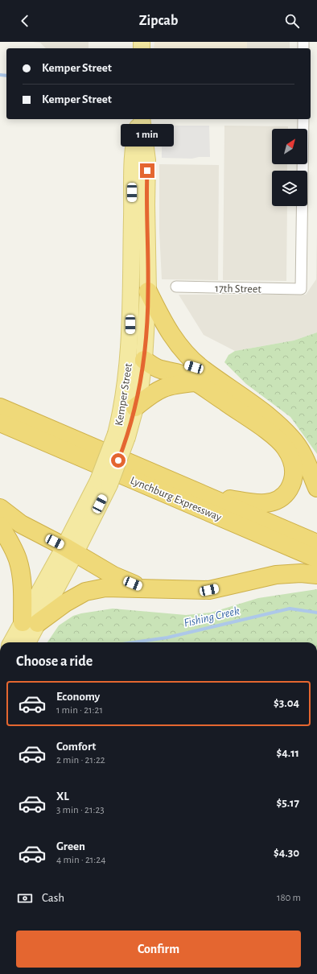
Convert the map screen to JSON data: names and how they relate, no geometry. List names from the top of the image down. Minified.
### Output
{"streets":{"highway":["Lynchburg Expressway"],"main road":["Kemper Street"],"street":["17th Street"]},"water":["Fishing Creek"],"north":"top right","page":{"header":"Zipcab","banner":["Kemper Street","Kemper Street"],"bubble":"1 min","heading":"Choose a ride","list":[{"name":"Economy","note":"1 min · 21:21","value":"$3.04"},{"name":"Comfort","note":"2 min · 21:22","value":"$4.11"},{"name":"XL","note":"3 min · 21:23","value":"$5.17"},{"name":"Green","note":"4 min · 21:24","value":"$4.30"}],"pay":["Cash","180 m"],"buttons":"Confirm"}}
